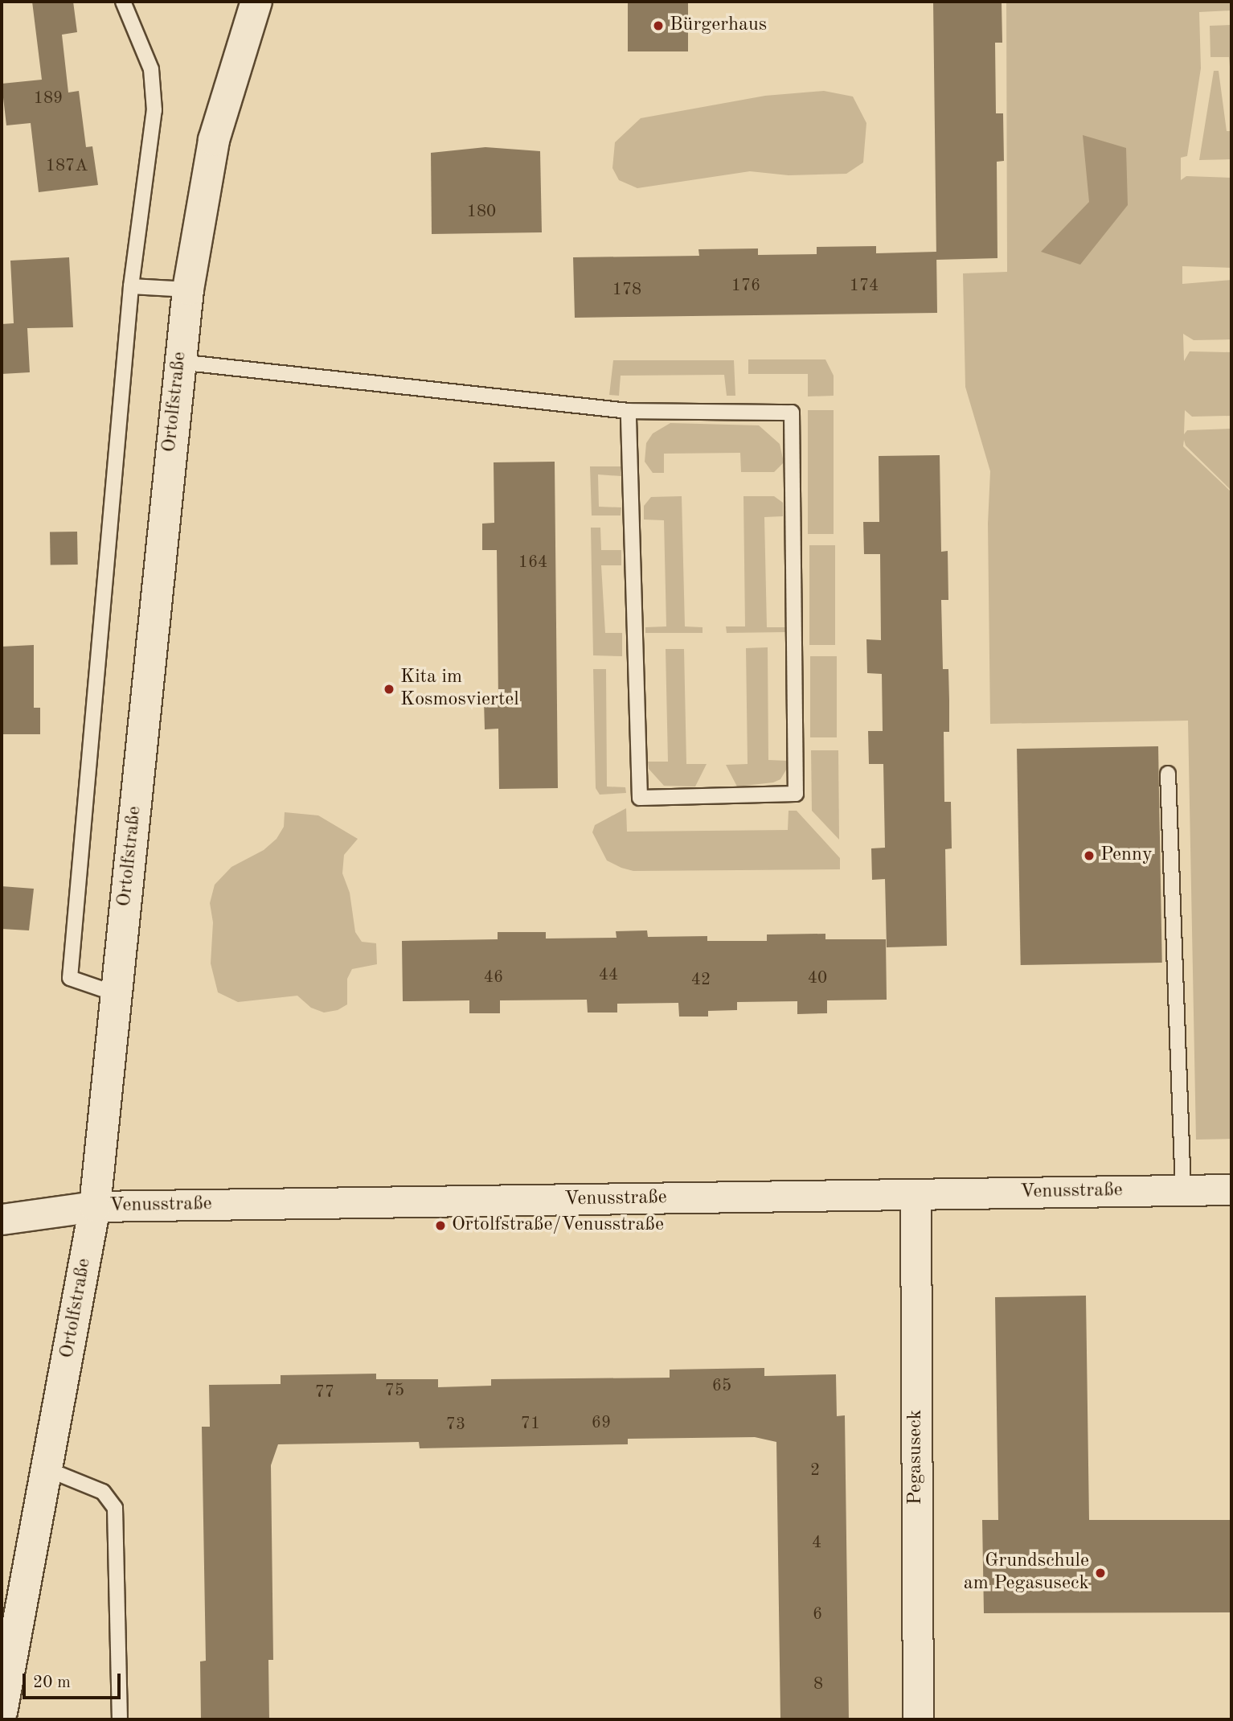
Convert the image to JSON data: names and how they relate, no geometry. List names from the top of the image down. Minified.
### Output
{"streets":{"street":["Ortolfstraße","Venusstraße","Pegasuseck"]},"crossings":[["Ortolfstraße","Venusstraße"],["Venusstraße","Pegasuseck"]],"places":["Bürgerhaus","Kita im Kosmosviertel","Penny","Ortolfstraße/Venusstraße","Grundschule am Pegasuseck"],"house_numbers":["189","187A","180","176","174","178","164","44","46","40","42","65","75","77","69","71","73","2","4","6","8"],"scale_bar":"20 m"}
